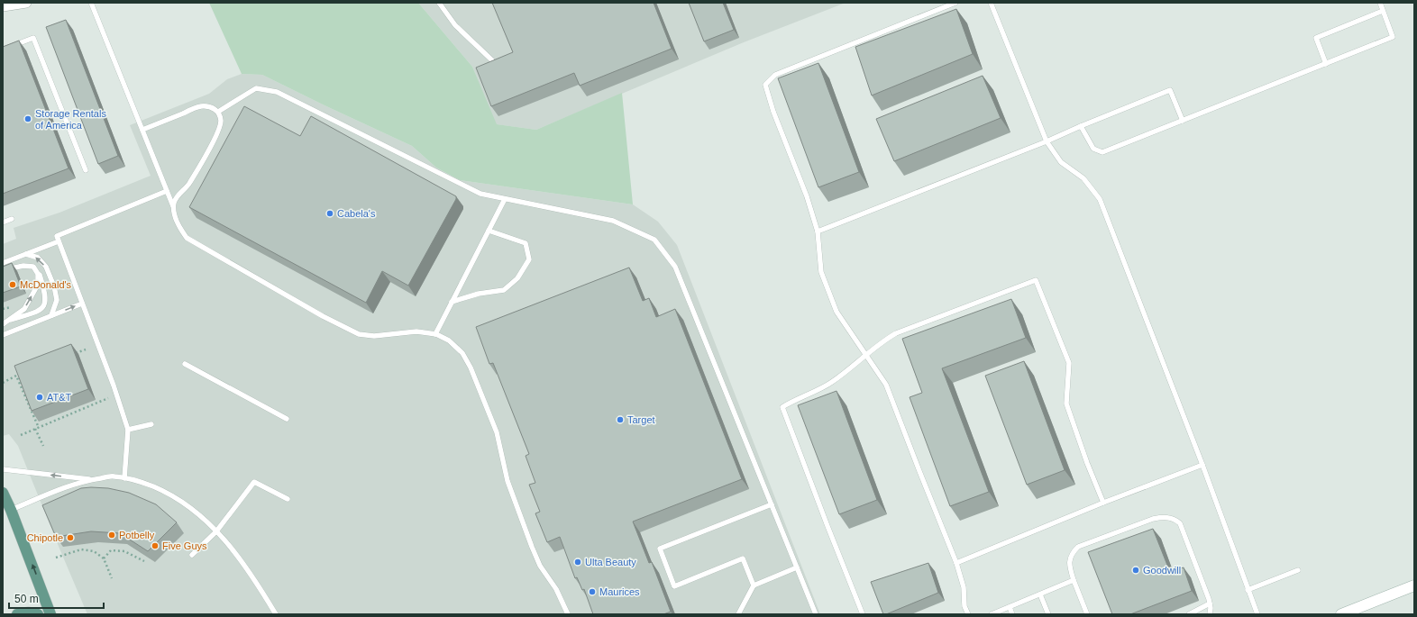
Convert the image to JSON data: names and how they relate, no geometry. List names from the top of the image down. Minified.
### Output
{"places":["Storage Rentals of America","Cabela's","McDonald's","AT&T","Target","Potbelly","Chipotle","Five Guys","Ulta Beauty","Goodwill","Maurices"],"scale_bar":"50 m"}
